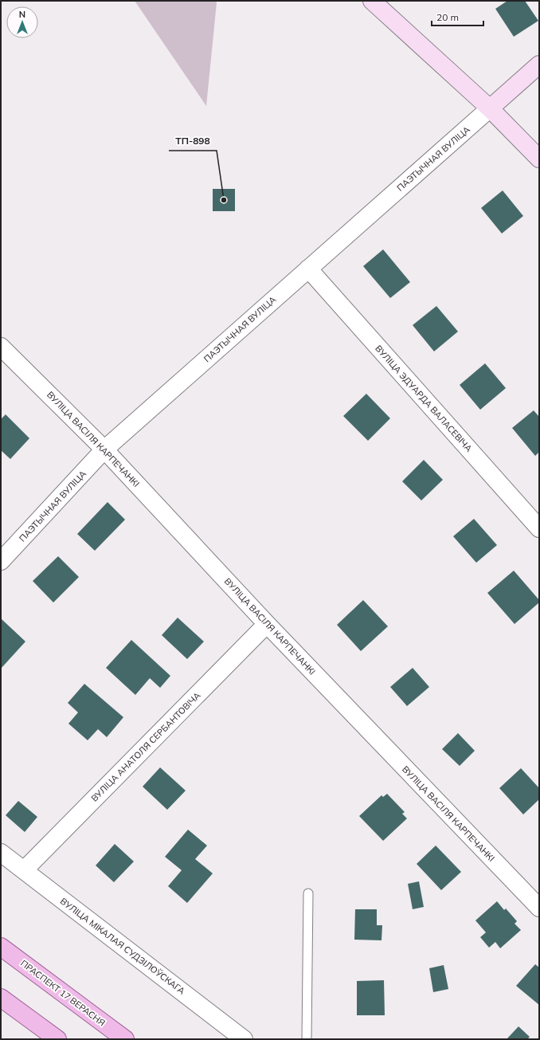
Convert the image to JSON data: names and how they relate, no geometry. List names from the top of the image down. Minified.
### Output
{"streets":{"main road":["ПРАСПЕКТ 17 ВЕРАСНЯ"],"street":["ПАЭТЫЧНАЯ ВУЛІЦА","ВУЛІЦА ЭДУАРДА ВАЛАСЕВІЧА","ВУЛІЦА ВАСІЛЯ КАРПЕЧАНКІ","ВУЛІЦА АНАТОЛЯ СЕРБАНТОВІЧА","ВУЛІЦА МІКАЛАЯ СУДЗІЛОЎСКАГА"]},"crossings":[["ПАЭТЫЧНАЯ ВУЛІЦА","ВУЛІЦА ЭДУАРДА ВАЛАСЕВІЧА"],["ПАЭТЫЧНАЯ ВУЛІЦА","ВУЛІЦА ВАСІЛЯ КАРПЕЧАНКІ"],["ВУЛІЦА ВАСІЛЯ КАРПЕЧАНКІ","ВУЛІЦА АНАТОЛЯ СЕРБАНТОВІЧА"],["ВУЛІЦА АНАТОЛЯ СЕРБАНТОВІЧА","ВУЛІЦА МІКАЛАЯ СУДЗІЛОЎСКАГА"]],"places":["ТП-898"],"scale_bar":"20 m","north":"top"}
